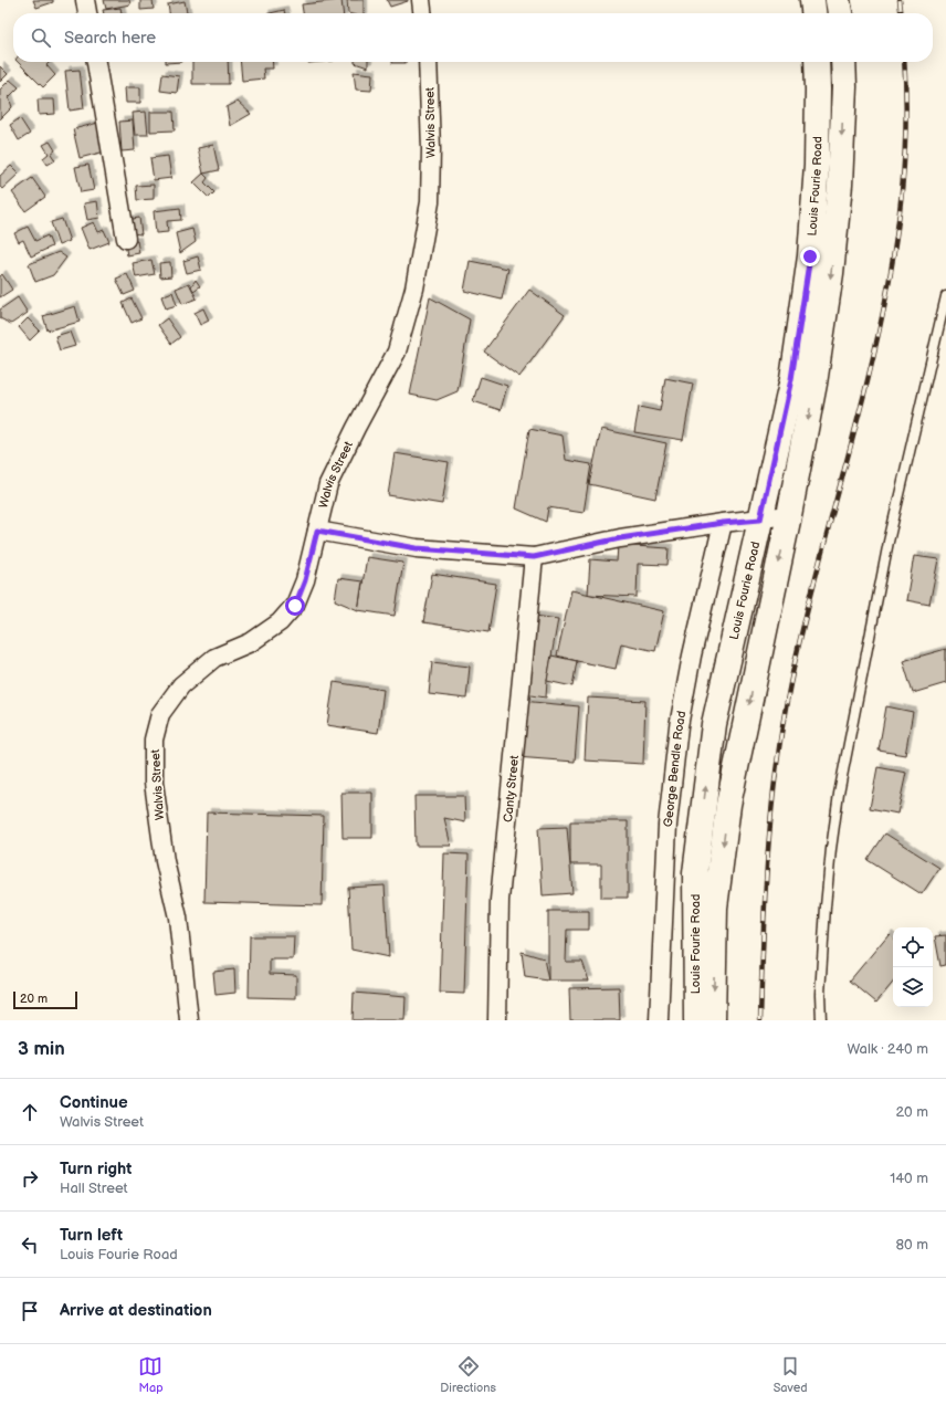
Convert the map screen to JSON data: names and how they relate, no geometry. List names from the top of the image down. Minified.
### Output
{"streets":{"main road":["Louis Fourie Road"],"street":["Walvis Street","George Bendle Road","Canty Street"]},"scale_bar":"20 m","page":{"search":"Search here","scale":"20 m","heading":["3 min","Walk · 240 m"],"list":[["Continue","Walvis Street","20 m"],["Turn right","Hall Street","140 m"],["Turn left","Louis Fourie Road","80 m"],"Arrive at destination"],"nav":["Map","Directions","Saved"]}}
